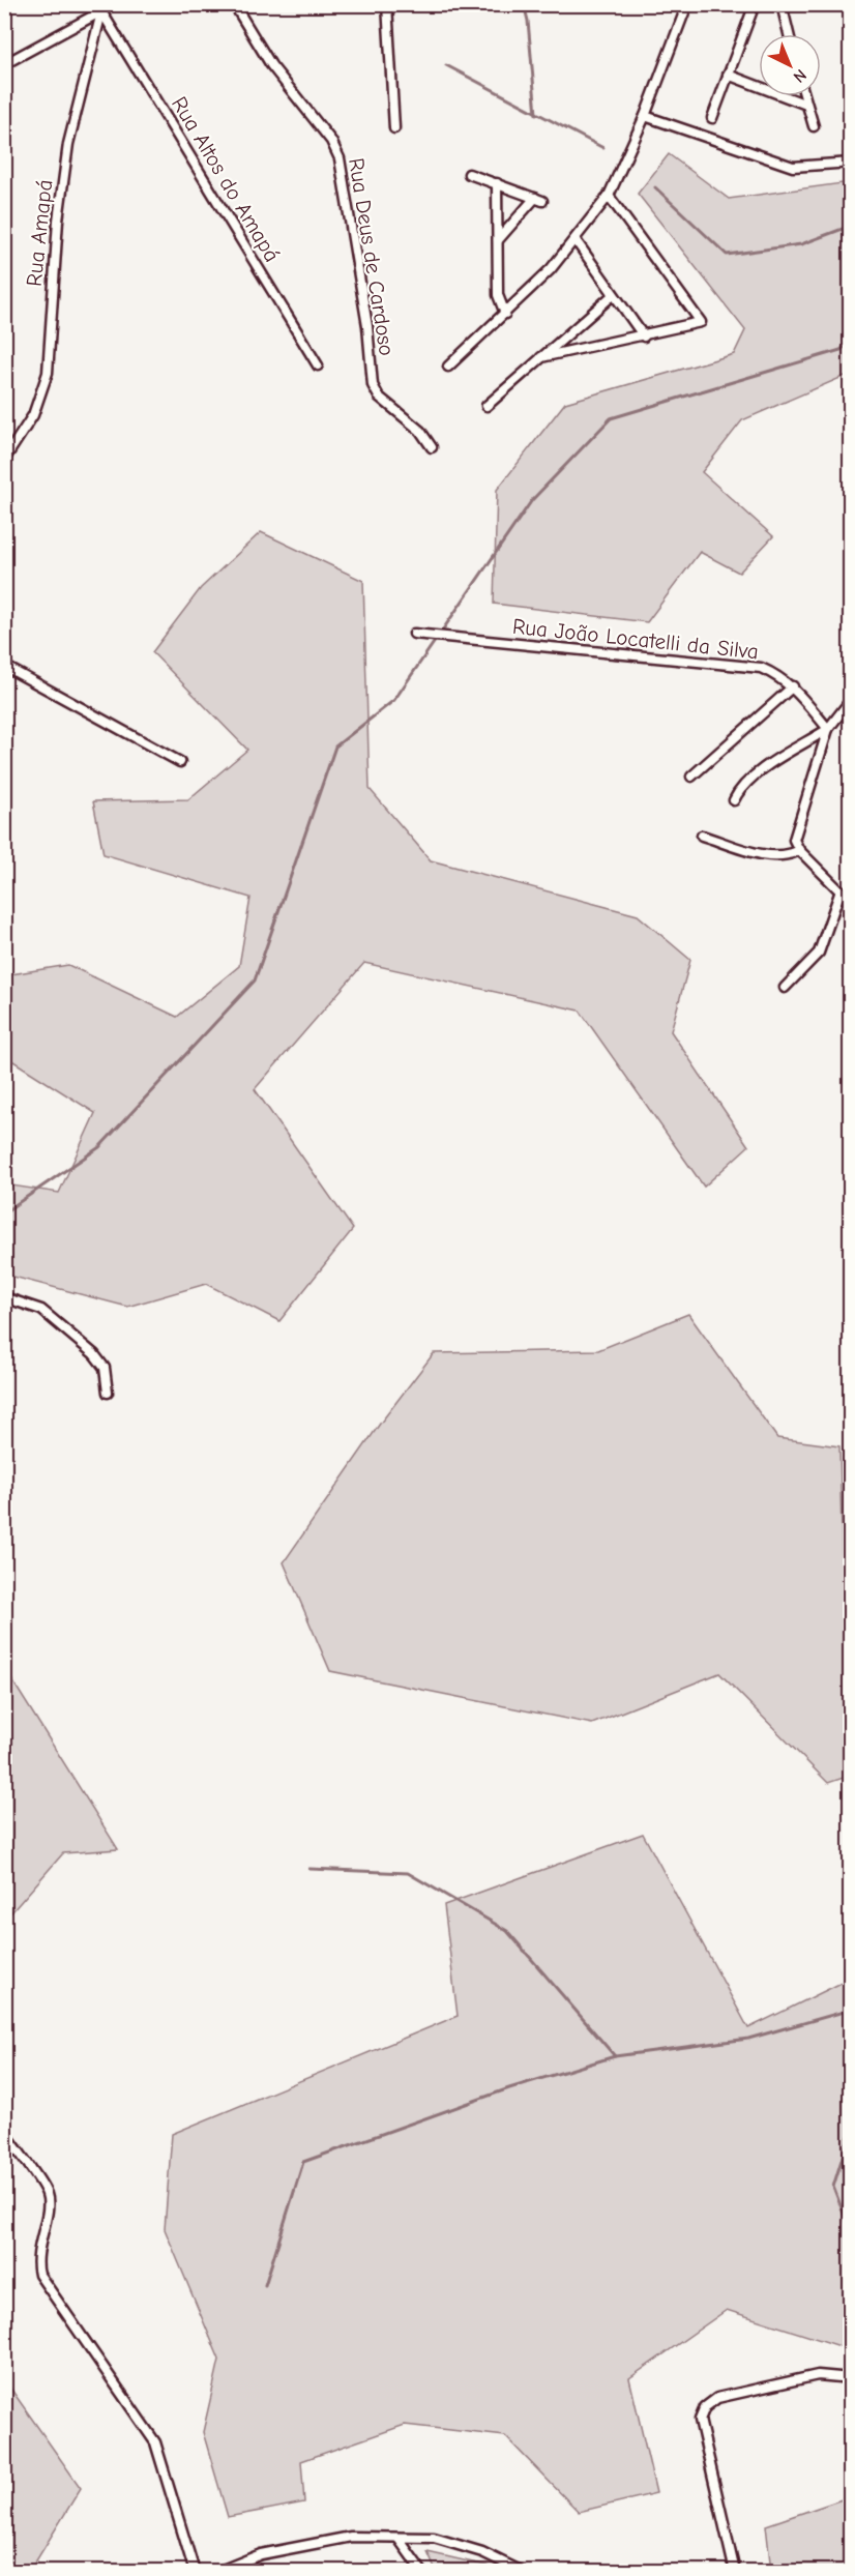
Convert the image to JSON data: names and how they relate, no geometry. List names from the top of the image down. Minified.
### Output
{"streets":{"street":["Rua Altos do Amapá","Rua Amapá","Rua Deus de Cardoso","Rua João Locatelli da Silva"]},"crossings":[["Rua Altos do Amapá","Rua Amapá"]],"north":"bottom right"}
